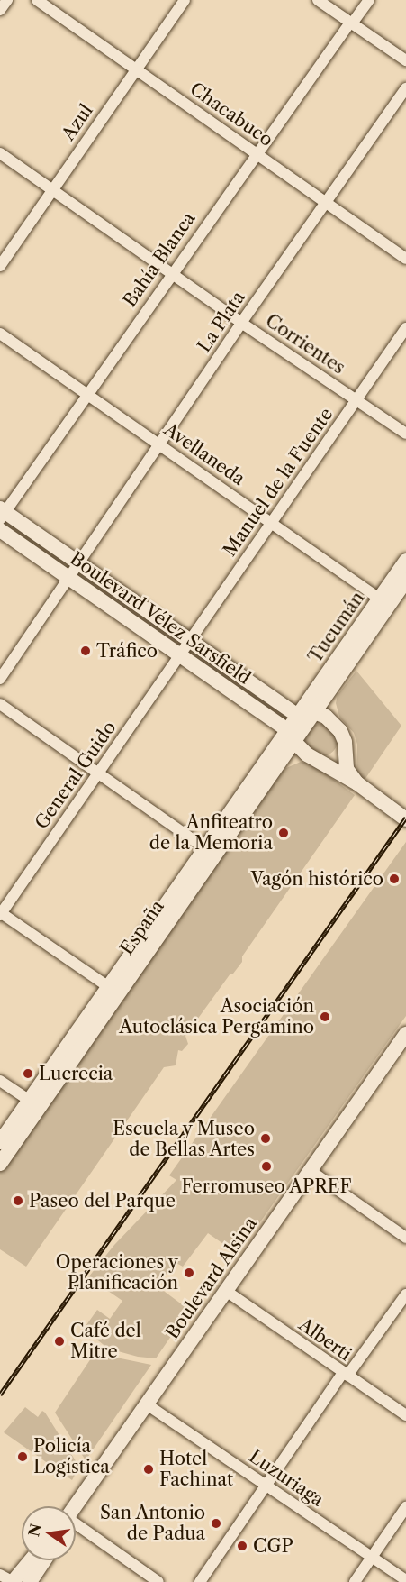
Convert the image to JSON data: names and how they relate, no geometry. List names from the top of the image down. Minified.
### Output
{"streets":{"main road":["Boulevard Vélez Sarsfield","Tucumán","España","Boulevard Alsina"],"street":["Chacabuco","Azul","Bahía Blanca","La Plata","Corrientes","Avellaneda","Manuel de la Fuente","General Guido","Alberti","Luzuriaga"]},"crossings":[["Chacabuco","Azul"],["Chacabuco","Bahía Blanca"],["Chacabuco","La Plata"],["Azul","Corrientes"],["Bahía Blanca","Corrientes"],["Bahía Blanca","Avellaneda"],["Bahía Blanca","Boulevard Vélez Sarsfield"],["La Plata","Corrientes"],["La Plata","Avellaneda"],["La Plata","Boulevard Vélez Sarsfield"],["Corrientes","Manuel de la Fuente"],["Avellaneda","Manuel de la Fuente"],["Avellaneda","Tucumán"],["Manuel de la Fuente","Boulevard Vélez Sarsfield"],["Manuel de la Fuente","General Guido"],["Boulevard Vélez Sarsfield","Tucumán"],["Boulevard Vélez Sarsfield","General Guido"],["Boulevard Vélez Sarsfield","España"],["Tucumán","España"],["Boulevard Alsina","Alberti"],["Boulevard Alsina","Luzuriaga"]],"places":["Tráfico","Anfiteatro de la Memoria","Vagón histórico","Asociación Autoclásica Pergamino","Lucrecia","Escuela y Museo de Bellas Artes","Ferromuseo APREF","Paseo del Parque","Operaciones y Planificación","Café del Mitre","Policía Logística","Hotel Fachinat","San Antonio de Padua","CGP"],"north":"left"}
